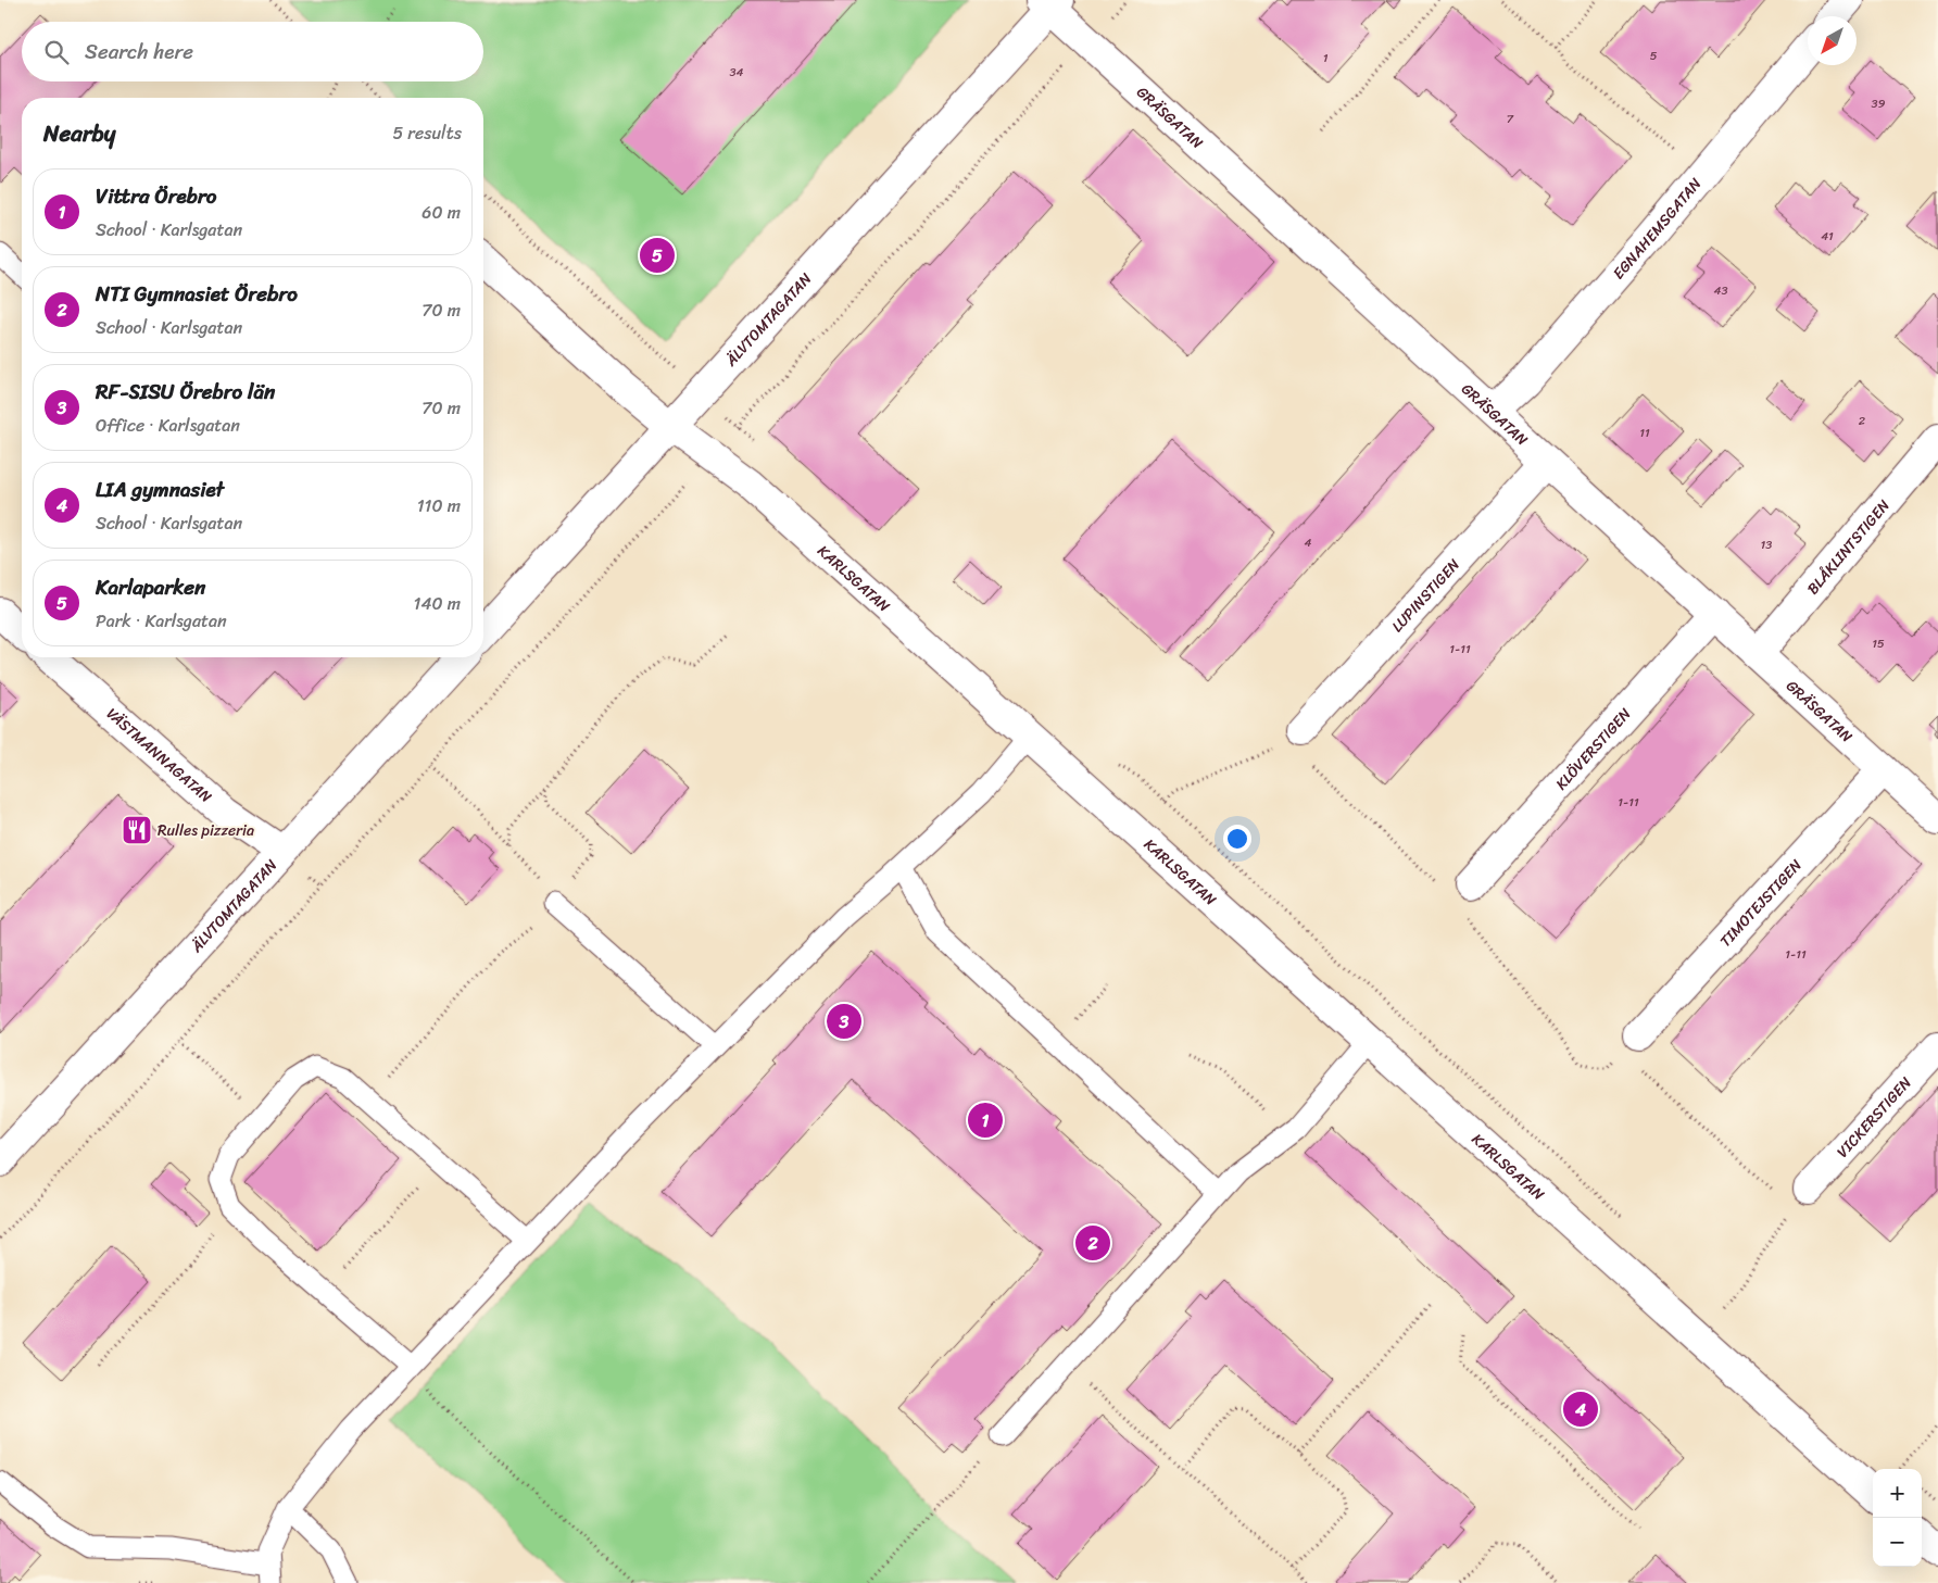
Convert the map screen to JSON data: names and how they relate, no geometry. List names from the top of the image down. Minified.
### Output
{"streets":{"street":["GRÄSGATAN","EGNAHEMSGATAN","ÄLVTOMTAGATAN","BLÅKLINTSTIGEN","KARLSGATAN","LUPINSTIGEN","KLÖVERSTIGEN","VÄSTMANNAGATAN","TIMOTEJSTIGEN","VICKERSTIGEN"]},"crossings":[["GRÄSGATAN","EGNAHEMSGATAN"],["GRÄSGATAN","ÄLVTOMTAGATAN"],["GRÄSGATAN","BLÅKLINTSTIGEN"],["GRÄSGATAN","LUPINSTIGEN"],["GRÄSGATAN","KLÖVERSTIGEN"],["GRÄSGATAN","TIMOTEJSTIGEN"],["ÄLVTOMTAGATAN","KARLSGATAN"],["ÄLVTOMTAGATAN","VÄSTMANNAGATAN"]],"places":{"restaurant":["Rulles pizzeria"]},"house_numbers":["5","1","34","39","7","41","43","2","11","4","13","15","1-11","1-11","1-11"],"north":"bottom left","page":{"search":"Search here","heading":["Nearby","5 results"],"list":[{"mark":"1","name":"Vittra Örebro","note":"School · Karlsgatan","value":"60 m"},{"mark":"2","name":"NTI Gymnasiet Örebro","note":"School · Karlsgatan","value":"70 m"},{"mark":"3","name":"RF-SISU Örebro län","note":"Office · Karlsgatan","value":"70 m"},{"mark":"4","name":"LIA gymnasiet","note":"School · Karlsgatan","value":"110 m"},{"mark":"5","name":"Karlaparken","note":"Park · Karlsgatan","value":"140 m"}],"pins":["5","3","1","2","4"],"map_buttons":["+","−"]}}
